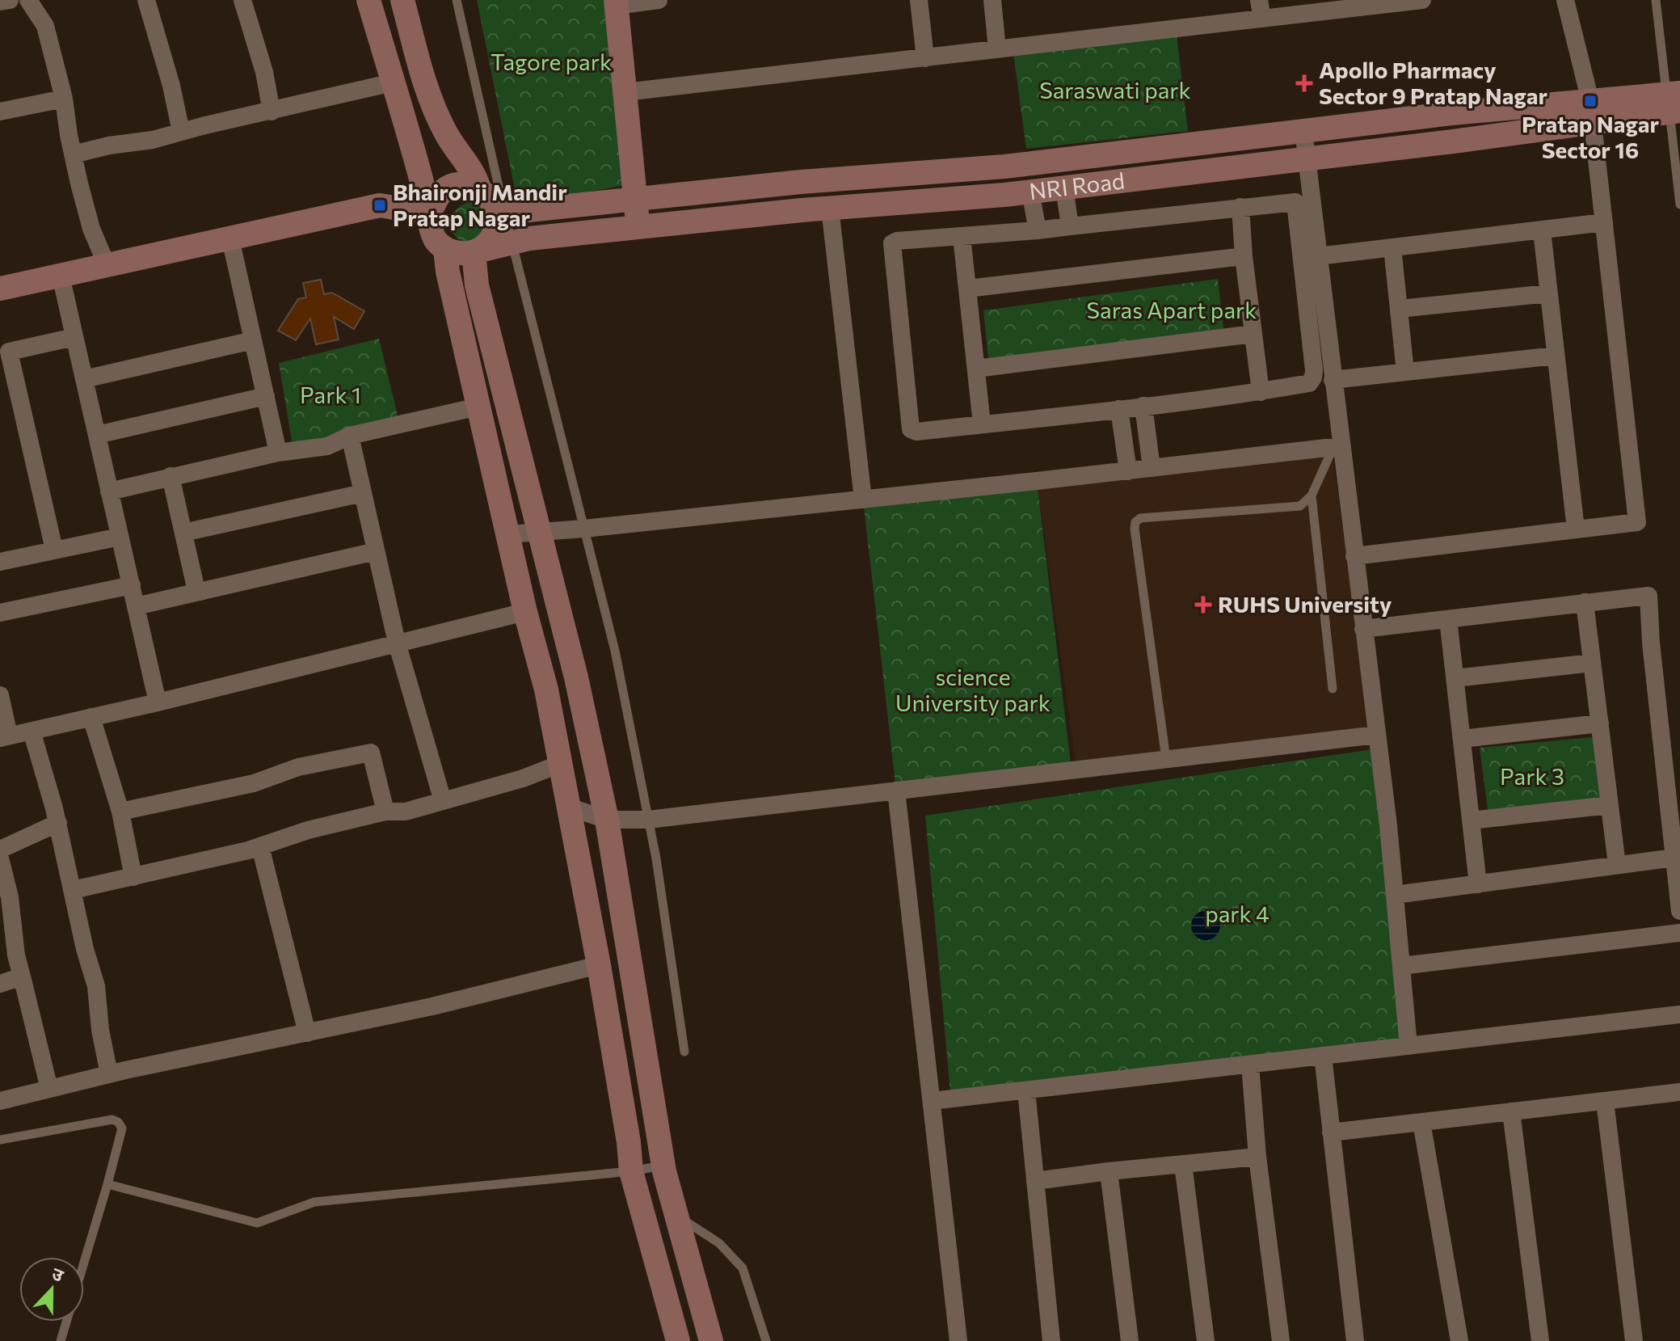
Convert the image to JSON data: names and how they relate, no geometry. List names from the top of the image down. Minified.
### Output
{"streets":{"street":["NRI Road"]},"parks":["Tagore park","Saraswati park","Saras Apart park","Park 1","science University park","Park 3","park 4"],"places":{"health":["Apollo Pharmacy Sector 9 Pratap Nagar","RUHS University"],"transit":["Pratap Nagar Sector 16","Bhaironji Mandir Pratap Nagar"]},"north":"top"}
